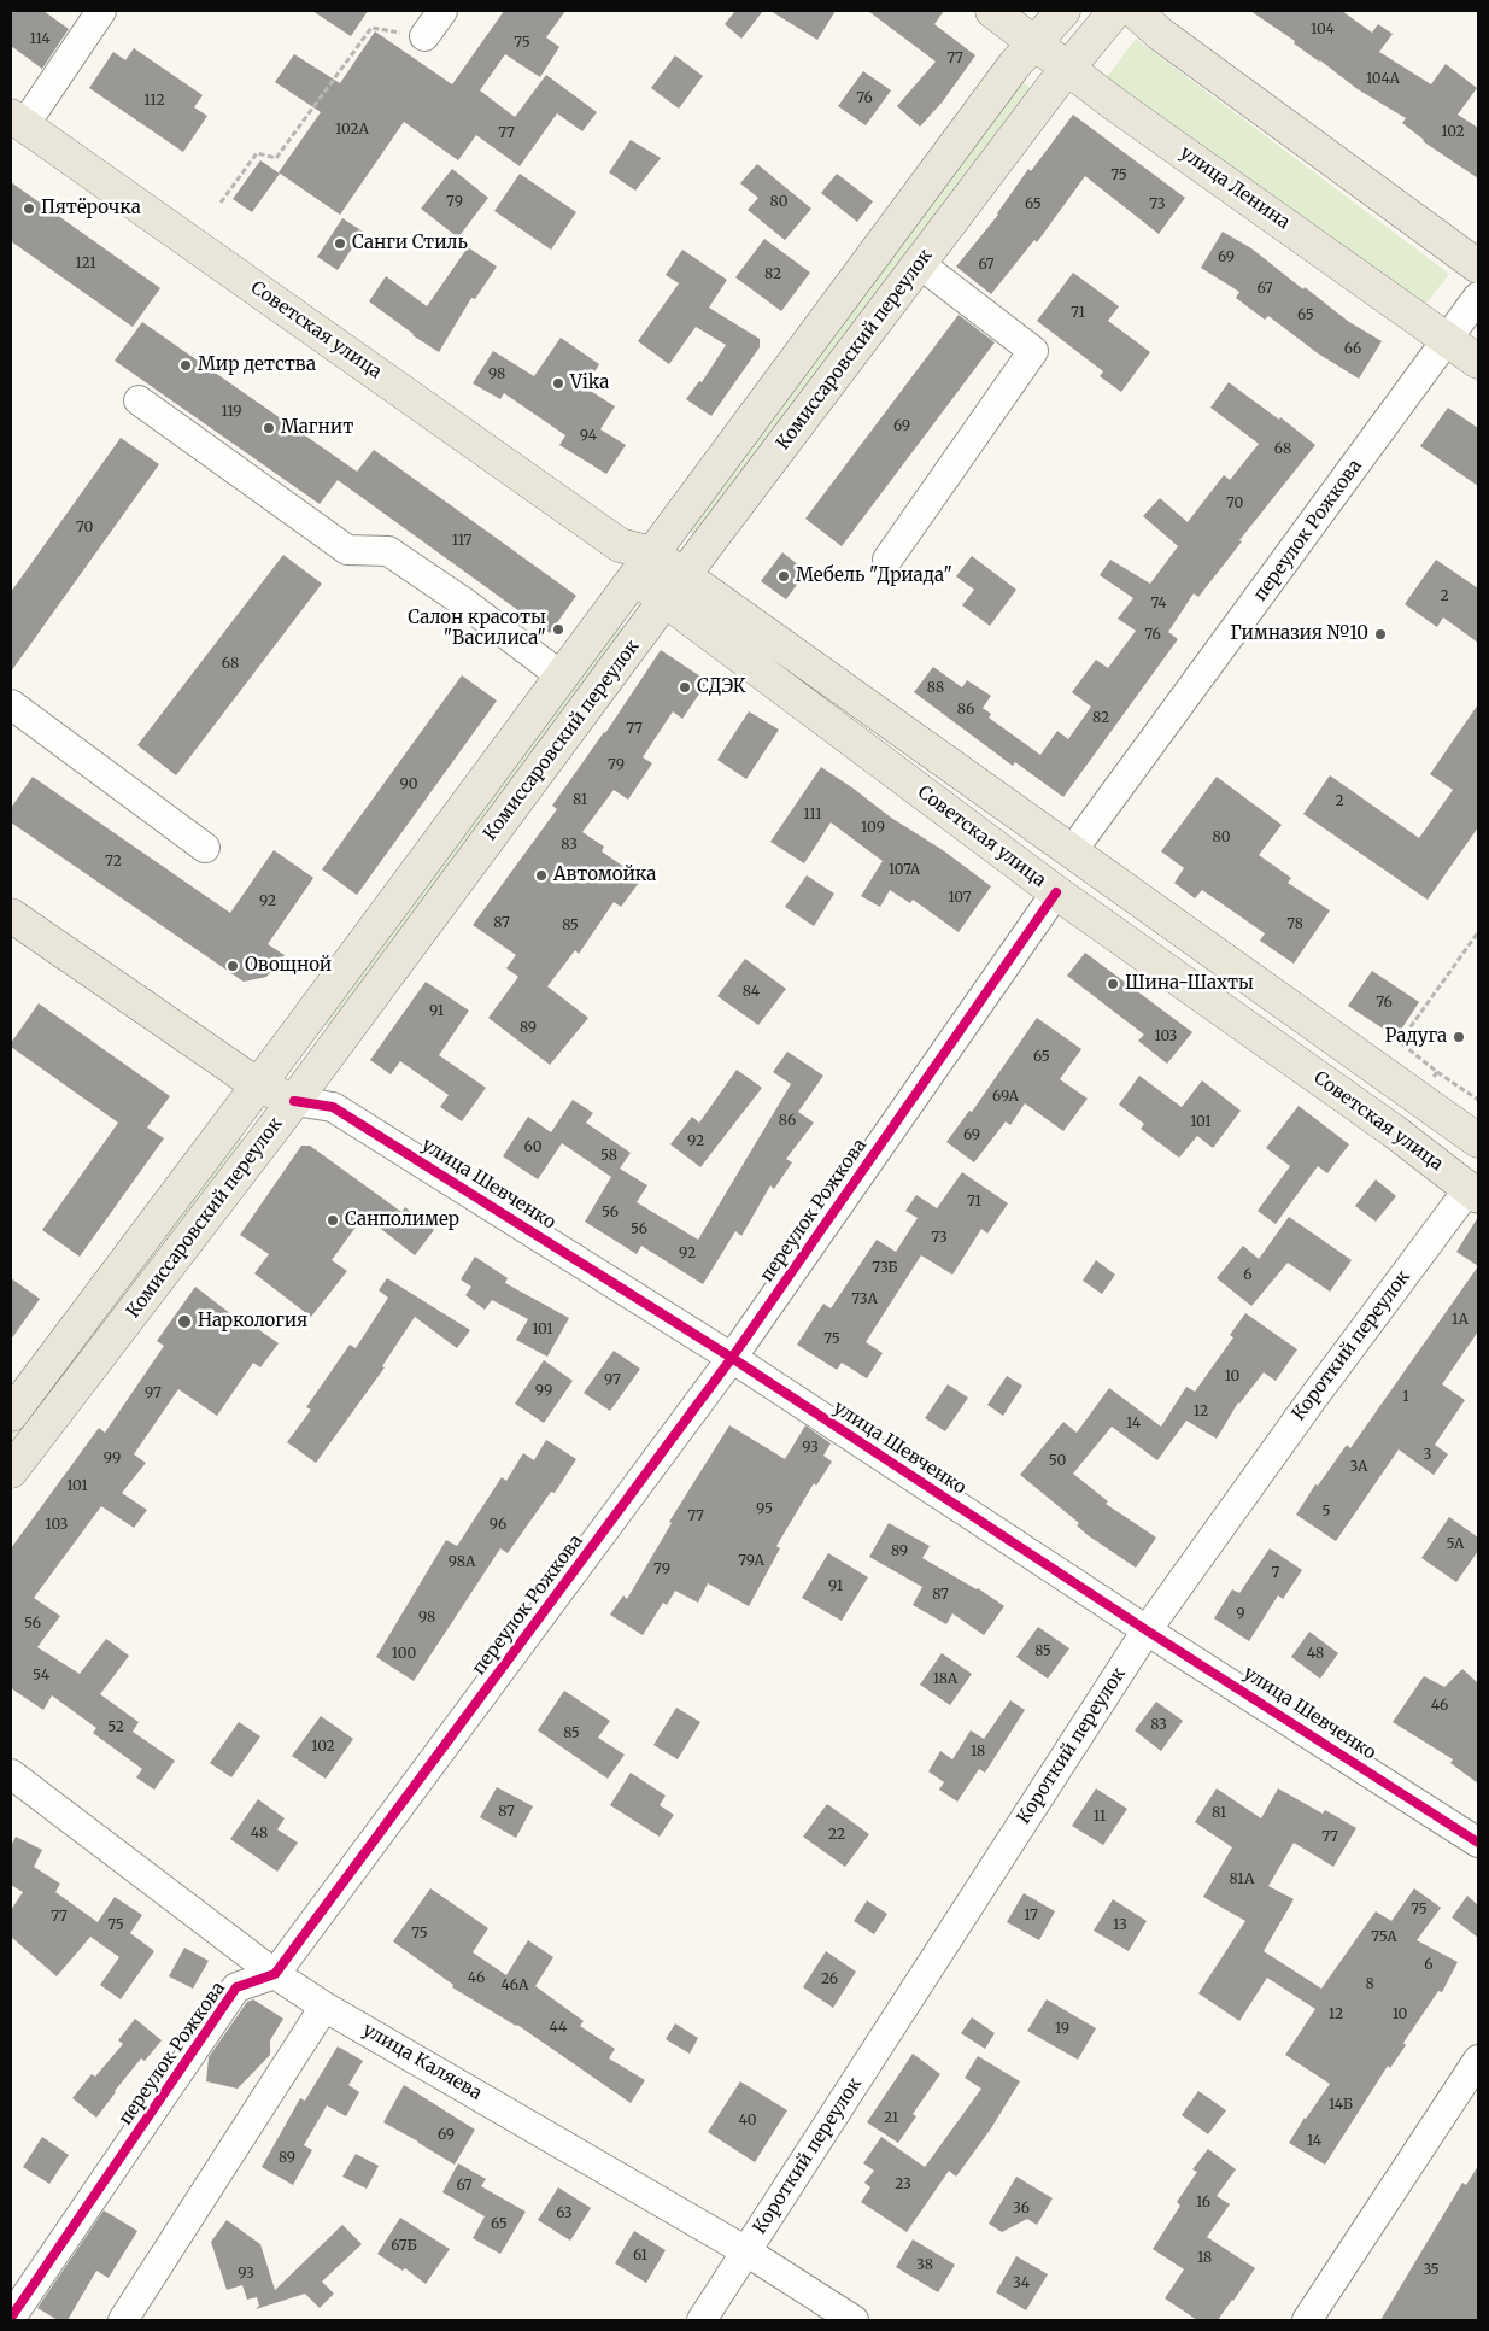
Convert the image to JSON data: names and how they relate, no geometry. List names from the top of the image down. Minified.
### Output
{"streets":{"main road":["улица Ленина","Советская улица","Комиссаровский переулок","улица Шевченко"],"street":["переулок Рожкова","Короткий переулок","улица Каляева"]},"crossings":[["улица Ленина","Комиссаровский переулок"],["улица Ленина","переулок Рожкова"],["Советская улица","Комиссаровский переулок"],["Советская улица","переулок Рожкова"],["Советская улица","Короткий переулок"],["Комиссаровский переулок","улица Шевченко"],["переулок Рожкова","улица Шевченко"],["переулок Рожкова","улица Каляева"],["улица Шевченко","Короткий переулок"],["Короткий переулок","улица Каляева"]],"places":["Пятёрочка","Санги Стиль","Мир детства","Vika","Магнит","Мебель \"Дриада\"","Салон красоты \"Василиса\"","Гимназия №10","СДЭК","Автомойка","Овощной","Шина-Шахты","Радуга","Санполимер","Наркология"],"house_numbers":["104","114","75","77","104А","76","112","102А","102","77","75","79","80","65","73","69","121","67","82","67","71","65","66","98","119","69","94","68","70","70","117","2","74","76","68","88","86","82","77","79","90","81","2","111","109","80","83","72","107А","107","92","87","78","85","84","76","91","89","103","65","69А","86","101","69","92","60","58","71","56","56","73","92","73Б","6","73А","1А","101","75","10","97","99","97","1","12","14","93","3","99","50","3А","101","95","5","77","103","96","5А","89","79А","98А","79","7","91","87","9","98","56","85","100","48","54","18А","46","83","52","85","102","18","87","81","11","48","22","77","81А","75","17","77","75","13","75","75А","6","46","26","8","46А","12","10","44","19","14Б","21","40","69","14","89","23","67","16","36","63","65","67Б","61","18","38","35","93","34"]}
